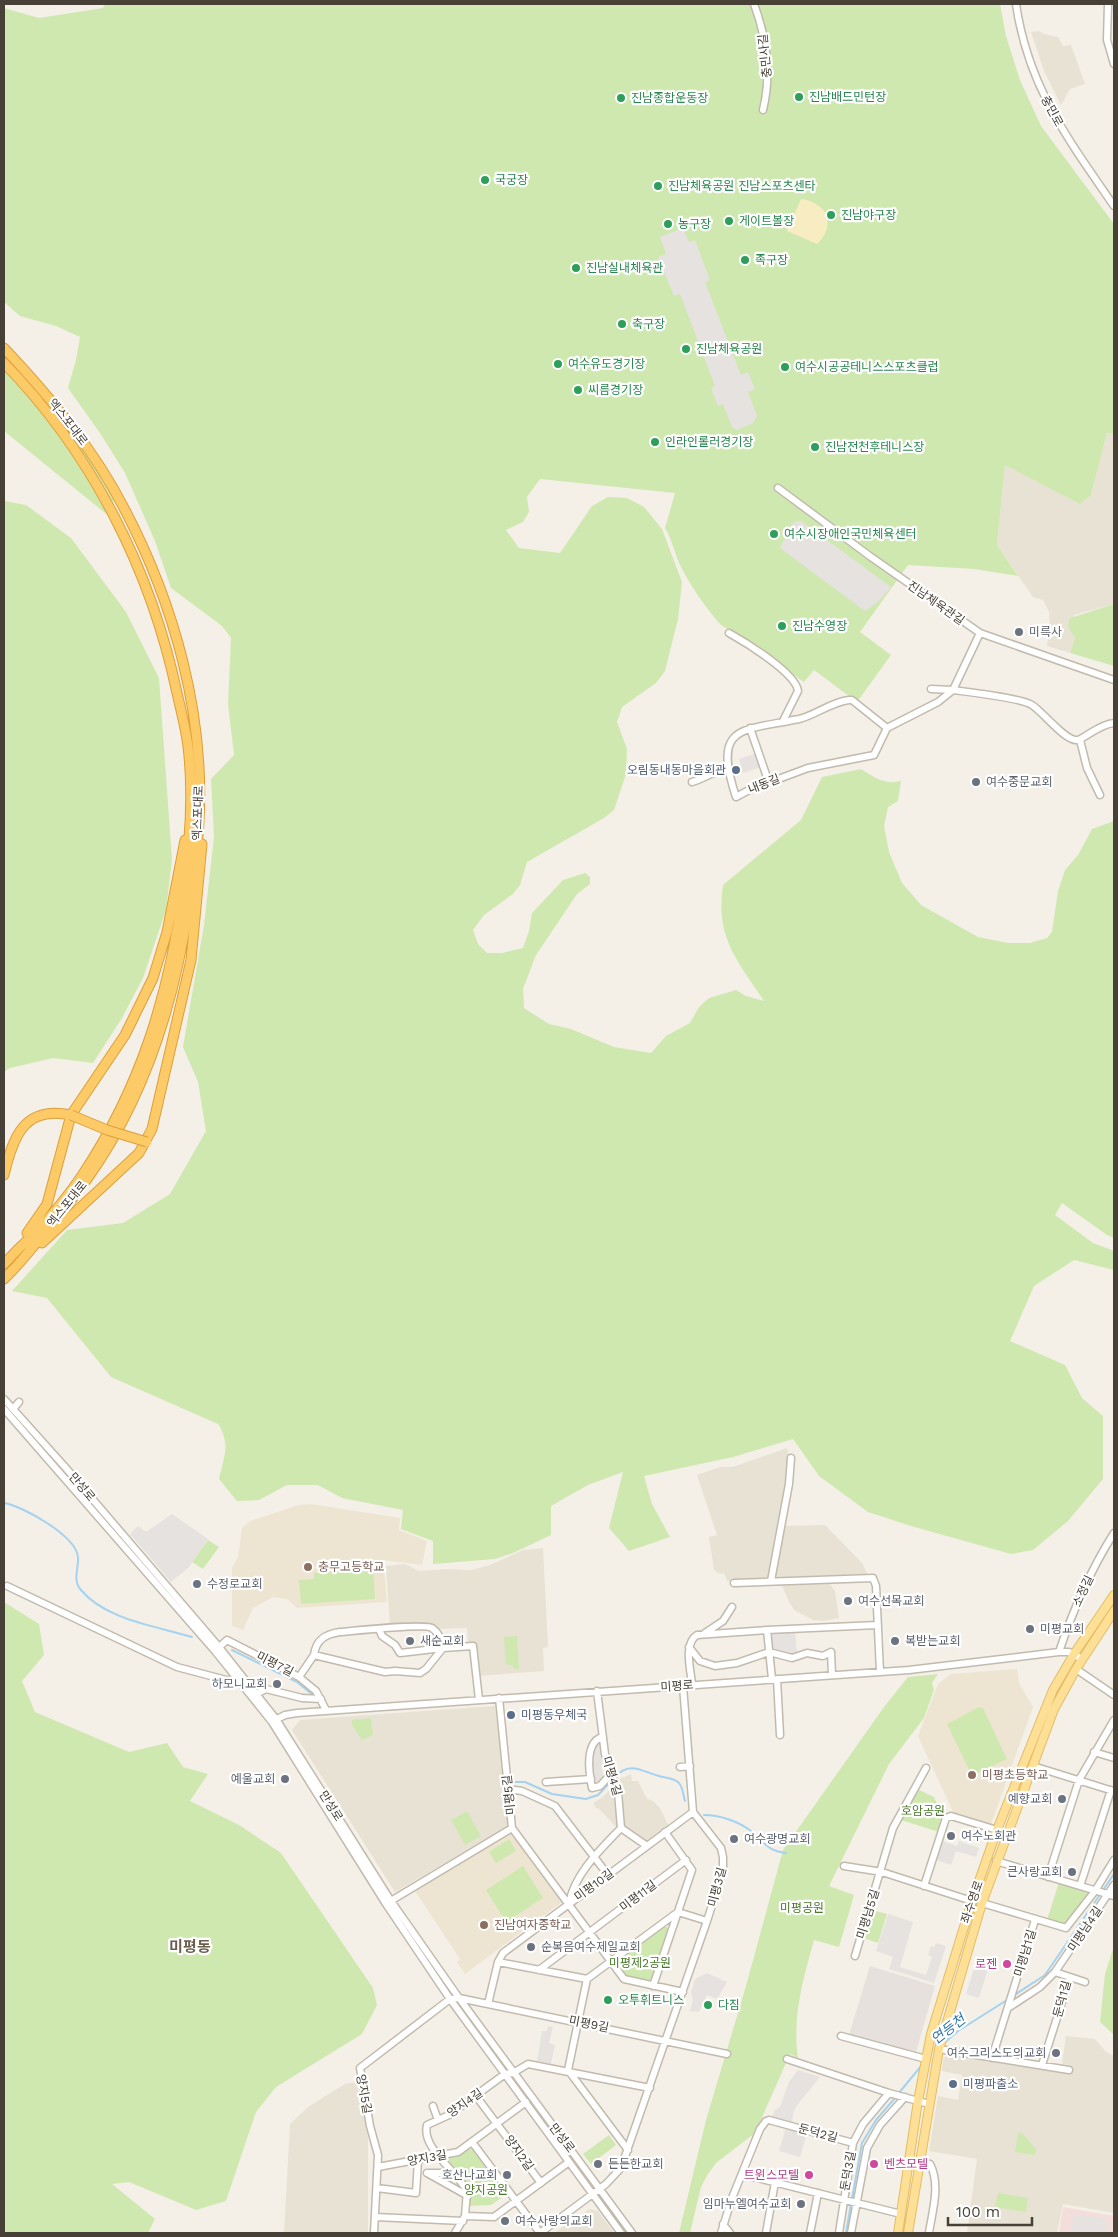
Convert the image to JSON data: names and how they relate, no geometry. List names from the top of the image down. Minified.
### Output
{"streets":{"highway":["엑스포대로"],"main road":["좌수영로"],"street":["충민사길","충민로","진남체육관길","내동길","만성로","소정길","미평7길","미평로","미평4길","미평5길","미평10길","미평3길","미평11길","미평남5길","미평남4길","미평남1길","둔덕1길","미평9길","양지5길","양지4길","둔덕2길","양지2길","양지3길","둔덕3길"]},"crossings":[["만성로","미평7길"],["만성로","미평로"],["만성로","미평3길"],["만성로","미평9길"],["만성로","양지5길"],["만성로","양지4길"],["만성로","양지2길"],["만성로","양지3길"],["소정길","미평로"],["미평7길","미평로"],["미평로","미평4길"],["미평로","미평5길"],["미평로","좌수영로"],["미평5길","미평10길"],["미평5길","미평3길"],["미평5길","미평11길"],["미평10길","미평3길"],["미평10길","미평9길"],["미평3길","미평9길"],["좌수영로","미평남5길"],["좌수영로","미평남4길"],["좌수영로","미평남1길"],["좌수영로","둔덕3길"],["미평남4길","미평남1길"],["미평남4길","둔덕1길"],["미평남1길","둔덕1길"],["미평9길","양지5길"],["양지5길","양지2길"],["양지5길","양지3길"],["양지4길","양지3길"],["둔덕2길","둔덕3길"],["양지2길","양지3길"]],"districts":["미평동"],"water":["연등천"],"parks":["호암공원","미평공원","미평제2공원","양지공원"],"places":["진남배드민턴장","진남종합운동장","국궁장","진남체육공원 진남스포츠센타","진남야구장","게이트볼장","농구장","족구장","진남실내체육관","축구장","진남체육공원","여수유도경기장","여수시공공테니스스포츠클럽","씨름경기장","인라인롤러경기장","진남전천후테니스장","여수시장애인국민체육센터","진남수영장","미륵사","오림동내동마을회관","여수중문교회","충무고등학교","수정로교회","여수선목교회","미평교회","새순교회","복받는교회","하모니교회","미평동우체국","미평초등학교","예울교회","예향교회","여수노회관","여수광명교회","큰사랑교회","진남여자중학교","순복음여수제일교회","로젠","오투휘트니스","다짐","여수그리스도의교회","미평파출소","든든한교회","벤츠모텔","호산나교회","트윈스모텔","임마누엘여수교회","여수사랑의교회"],"scale_bar":"100 m"}
